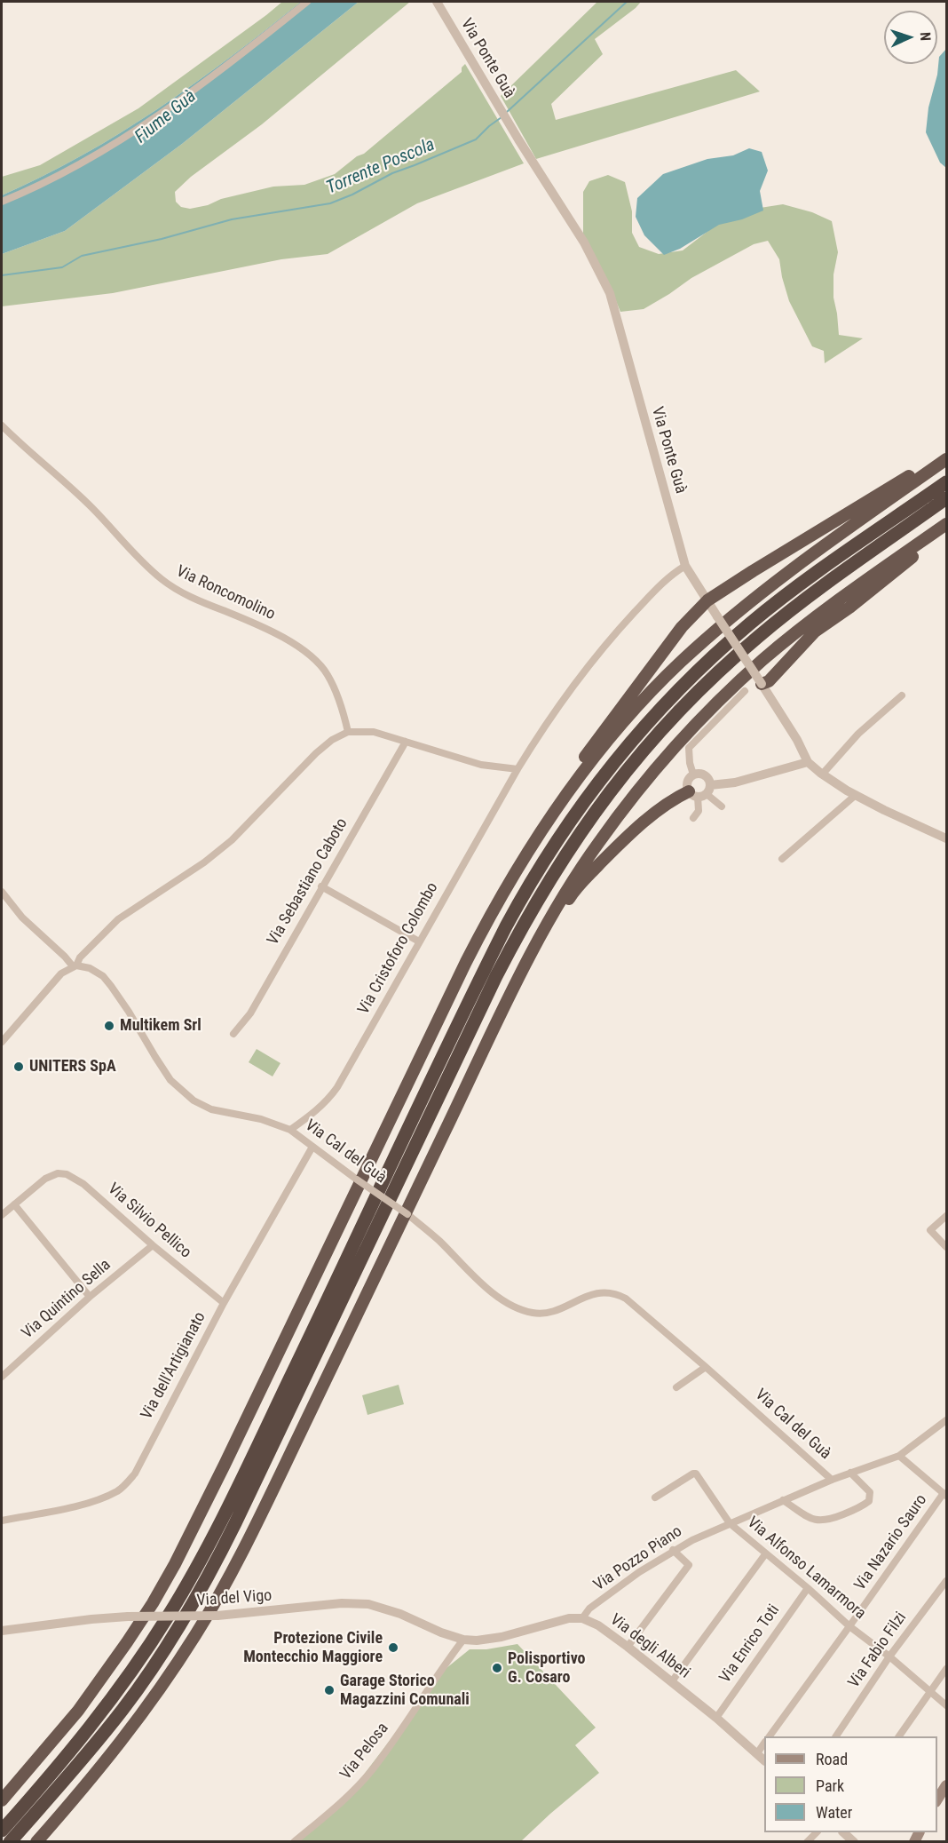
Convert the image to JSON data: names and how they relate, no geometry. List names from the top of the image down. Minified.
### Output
{"streets":{"street":["Via Ponte Guà","Via Roncomolino","Via Sebastiano Caboto","Via Cristoforo Colombo","Via Cal del Guà","Via Silvio Pellico","Via Quintino Sella","Via dell'Artigianato","Via Nazario Sauro","Via Pozzo Piano","Via Alfonso Lamarmora","Via del Vigo","Via Enrico Toti","Via degli Alberi","Via Fabio Filzi","Via Pelosa"]},"crossings":[["Via Ponte Guà","Via Cristoforo Colombo"],["Via Cristoforo Colombo","Via Cal del Guà"],["Via Cal del Guà","Via dell'Artigianato"],["Via Cal del Guà","Via Pozzo Piano"],["Via Silvio Pellico","Via Quintino Sella"],["Via Silvio Pellico","Via dell'Artigianato"],["Via Nazario Sauro","Via Alfonso Lamarmora"],["Via Pozzo Piano","Via Alfonso Lamarmora"],["Via Pozzo Piano","Via degli Alberi"],["Via Alfonso Lamarmora","Via Enrico Toti"],["Via Alfonso Lamarmora","Via Fabio Filzi"],["Via del Vigo","Via Pelosa"],["Via Enrico Toti","Via degli Alberi"]],"water":["Fiume Guà","Torrente Poscola"],"places":["Multikem Srl","UNITERS SpA","Protezione Civile Montecchio Maggiore","Polisportivo G. Cosaro","Garage Storico Magazzini Comunali"],"legend":["Road","Park","Water"],"north":"right"}
